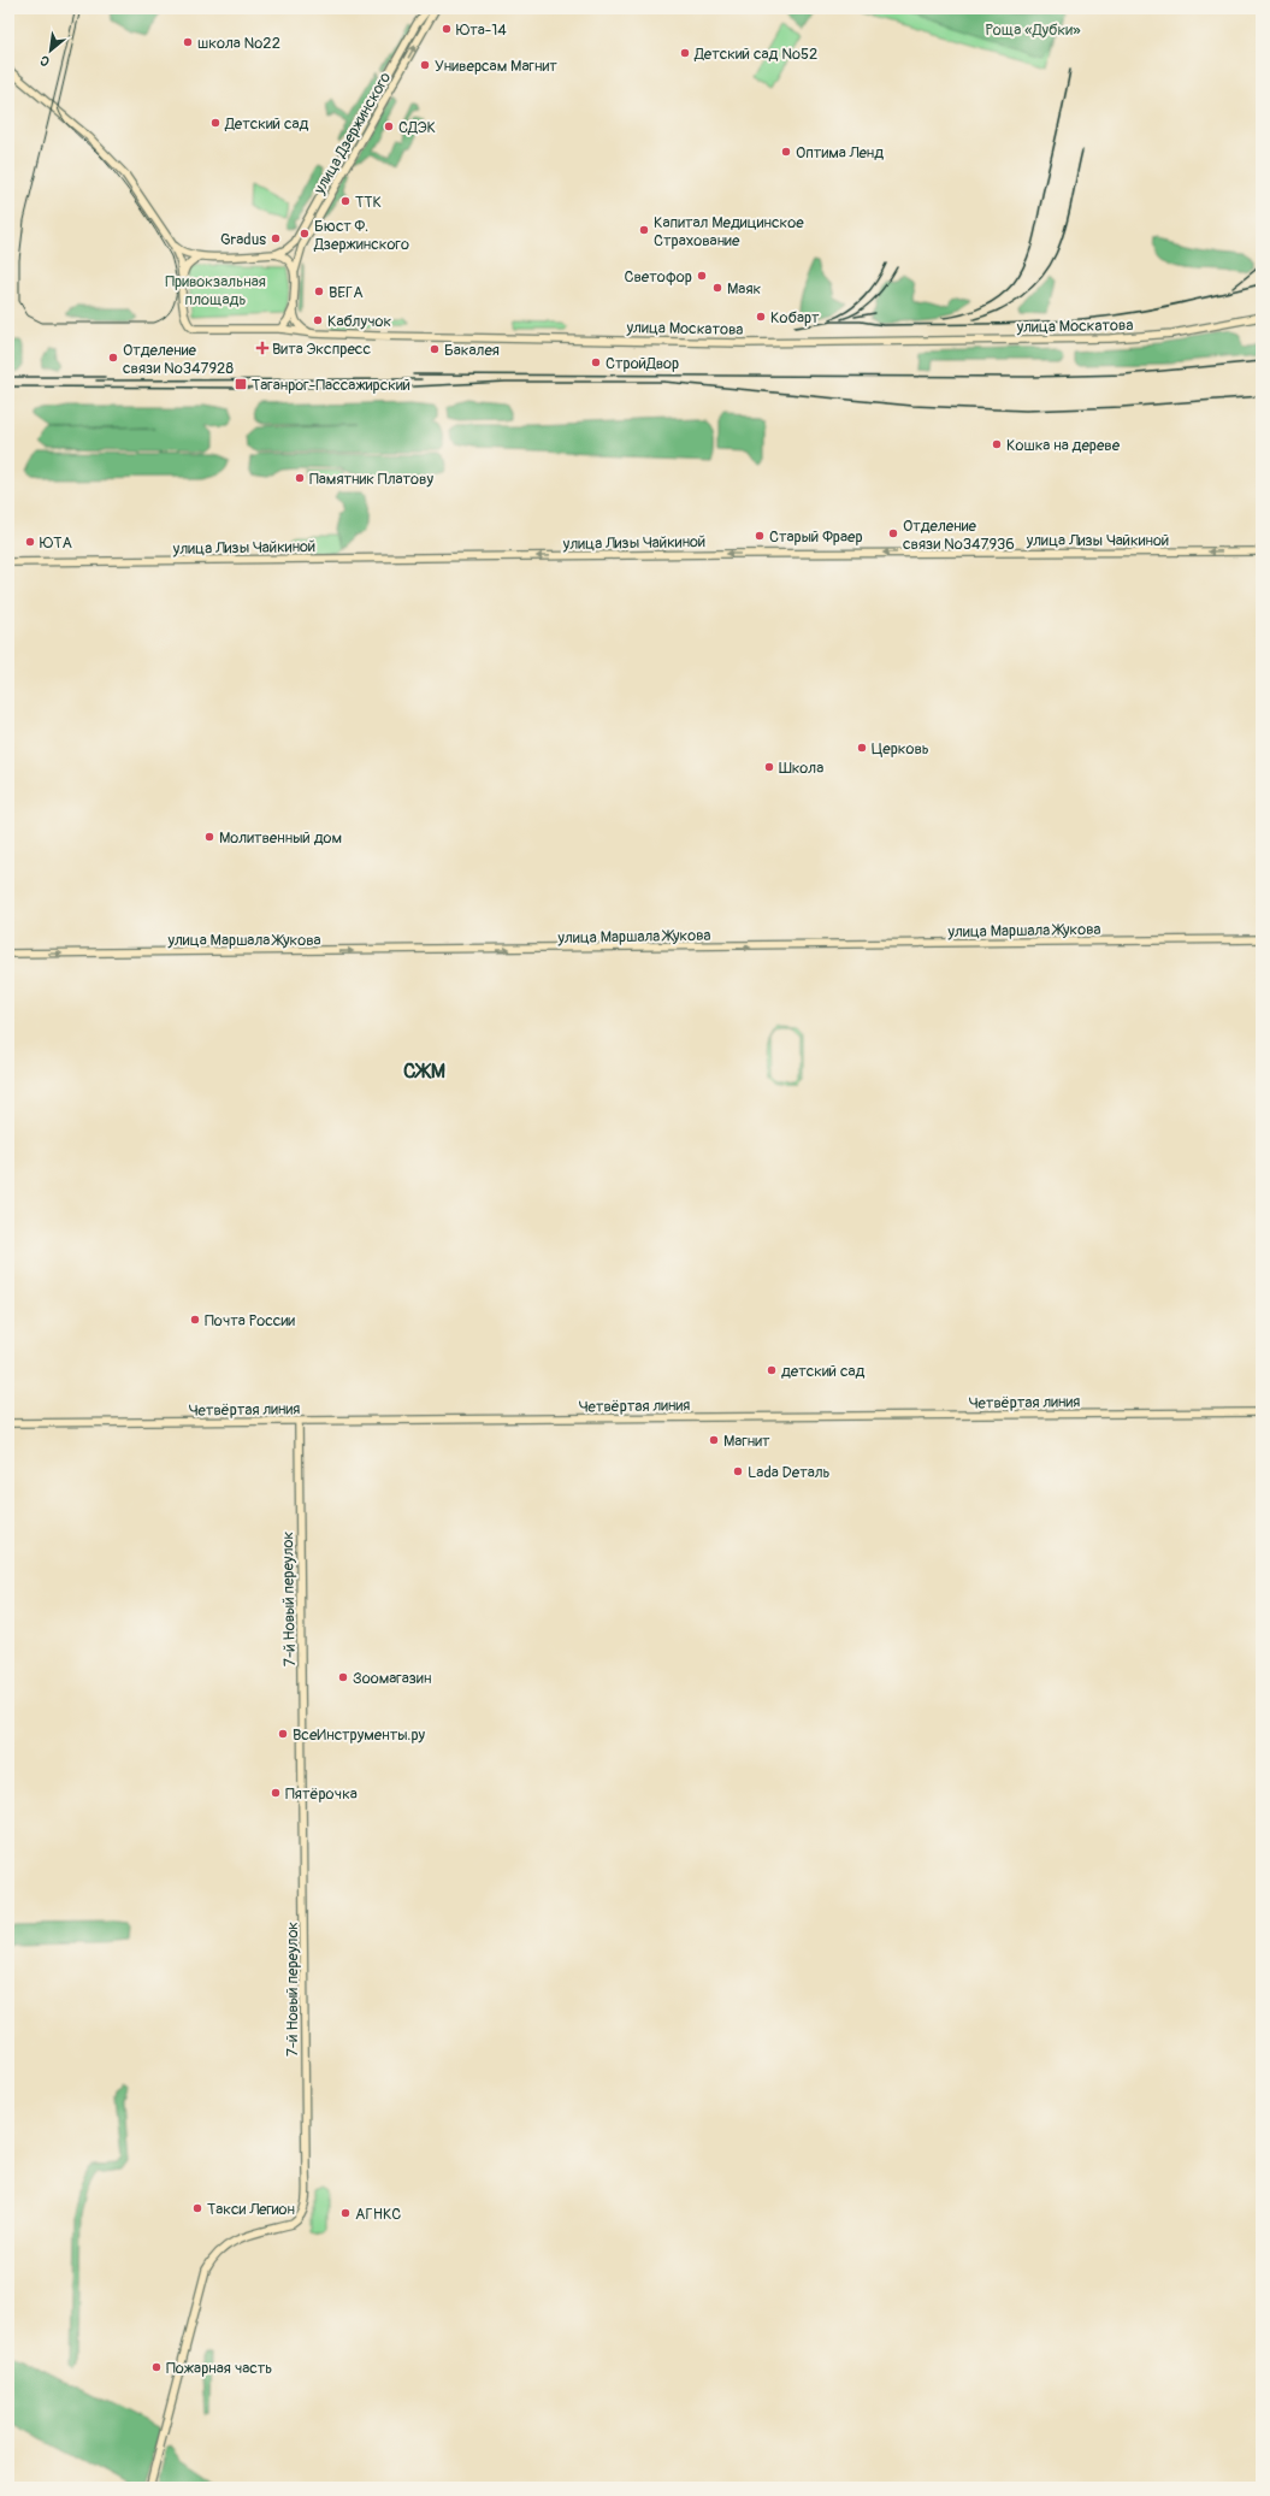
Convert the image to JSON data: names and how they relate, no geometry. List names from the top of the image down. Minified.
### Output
{"streets":{"main road":["улица Дзержинского","улица Москатова","улица Лизы Чайкиной","улица Маршала Жукова","Четвёртая линия","7-й Новый переулок"]},"crossings":[["улица Дзержинского","улица Москатова"],["Четвёртая линия","7-й Новый переулок"]],"one_way":["улица Лизы Чайкиной","улица Маршала Жукова"],"districts":["СЖМ"],"parks":["Роща «Дубки»","Привокзальная площадь"],"places":{"other":["Юта-14","школа №22","Детский сад №52","Универсам Магнит","Детский сад","СДЭК","Оптима Ленд","ТТК","Капитал Медицинское Страхование","Бюст Ф. Дзержинского","Gradus","Светофор","Маяк","ВЕГА","Кобарт","Каблучок","Бакалея","Отделение связи №347928","СтройДвор","Кошка на дереве","Памятник Платову","Отделение связи №347936","Старый Фраер","ЮТА","Церковь","Школа","Молитвенный дом","Почта России","детский сад","Магнит","Lada Dеталь","Зоомагазин","ВсеИнструменты.ру","Пятёрочка","Такси Легион","АГНКС","Пожарная часть"],"health":["Вита Экспресс"],"transit":["Таганрог-Пассажирский"]},"north":"bottom left"}
